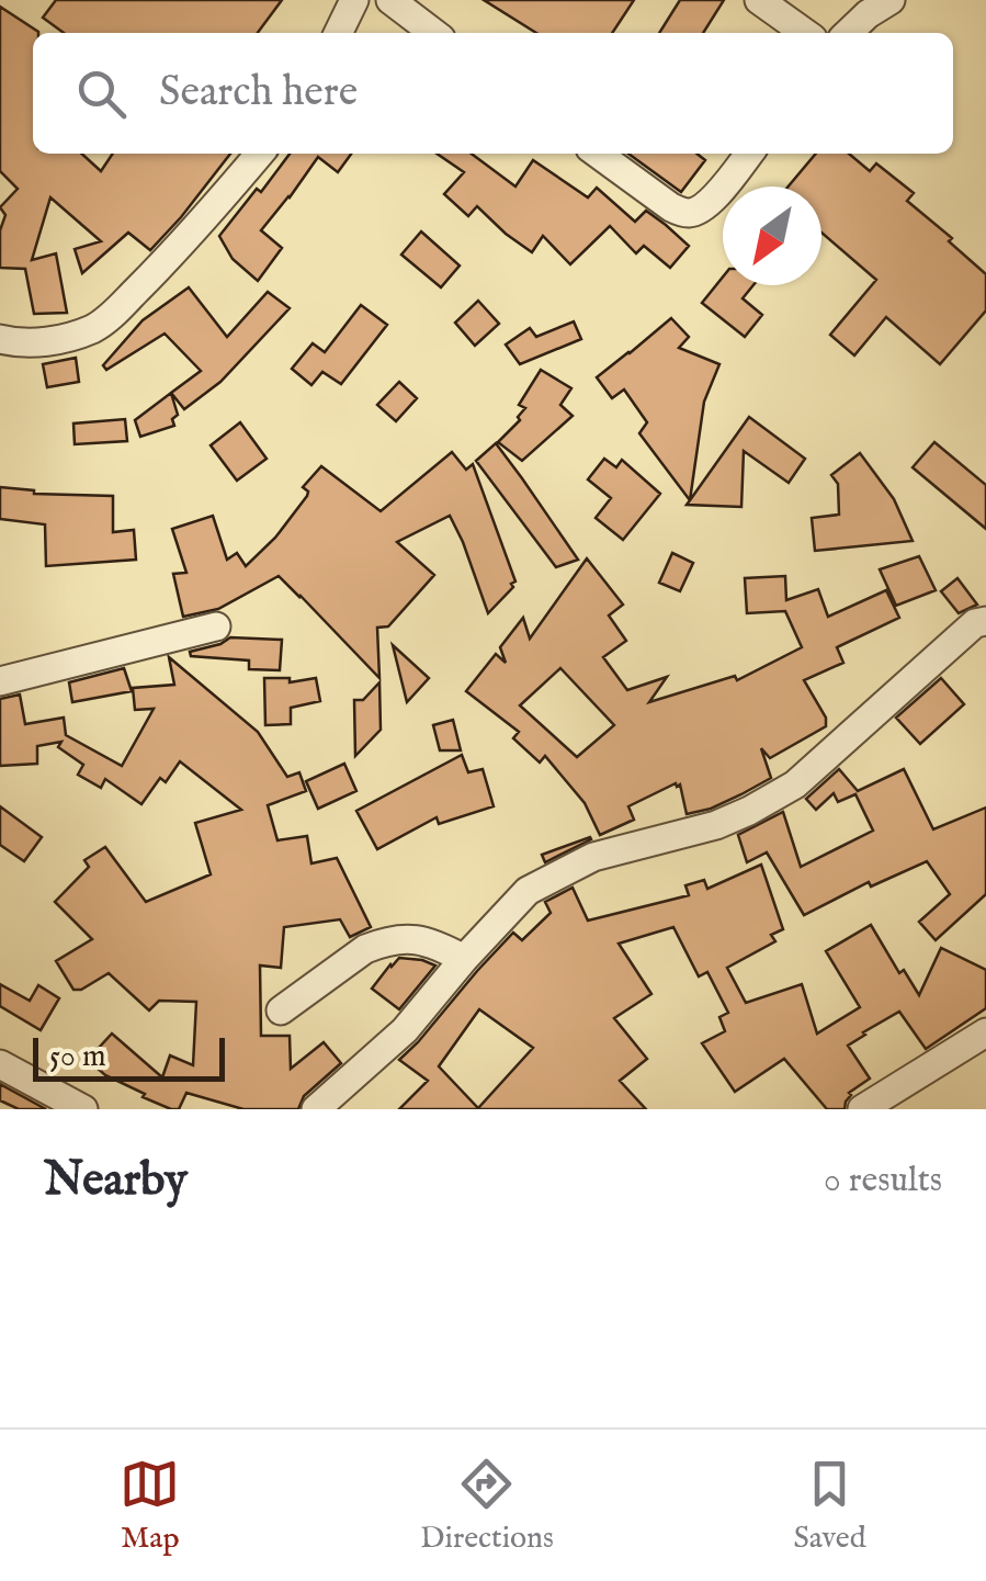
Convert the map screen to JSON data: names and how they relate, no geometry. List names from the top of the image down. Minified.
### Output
{"scale_bar":"50 m","north":"bottom left","page":{"search":"Search here","scale":"50 m","heading":["Nearby","0 results"],"nav":["Map","Directions","Saved"]}}
